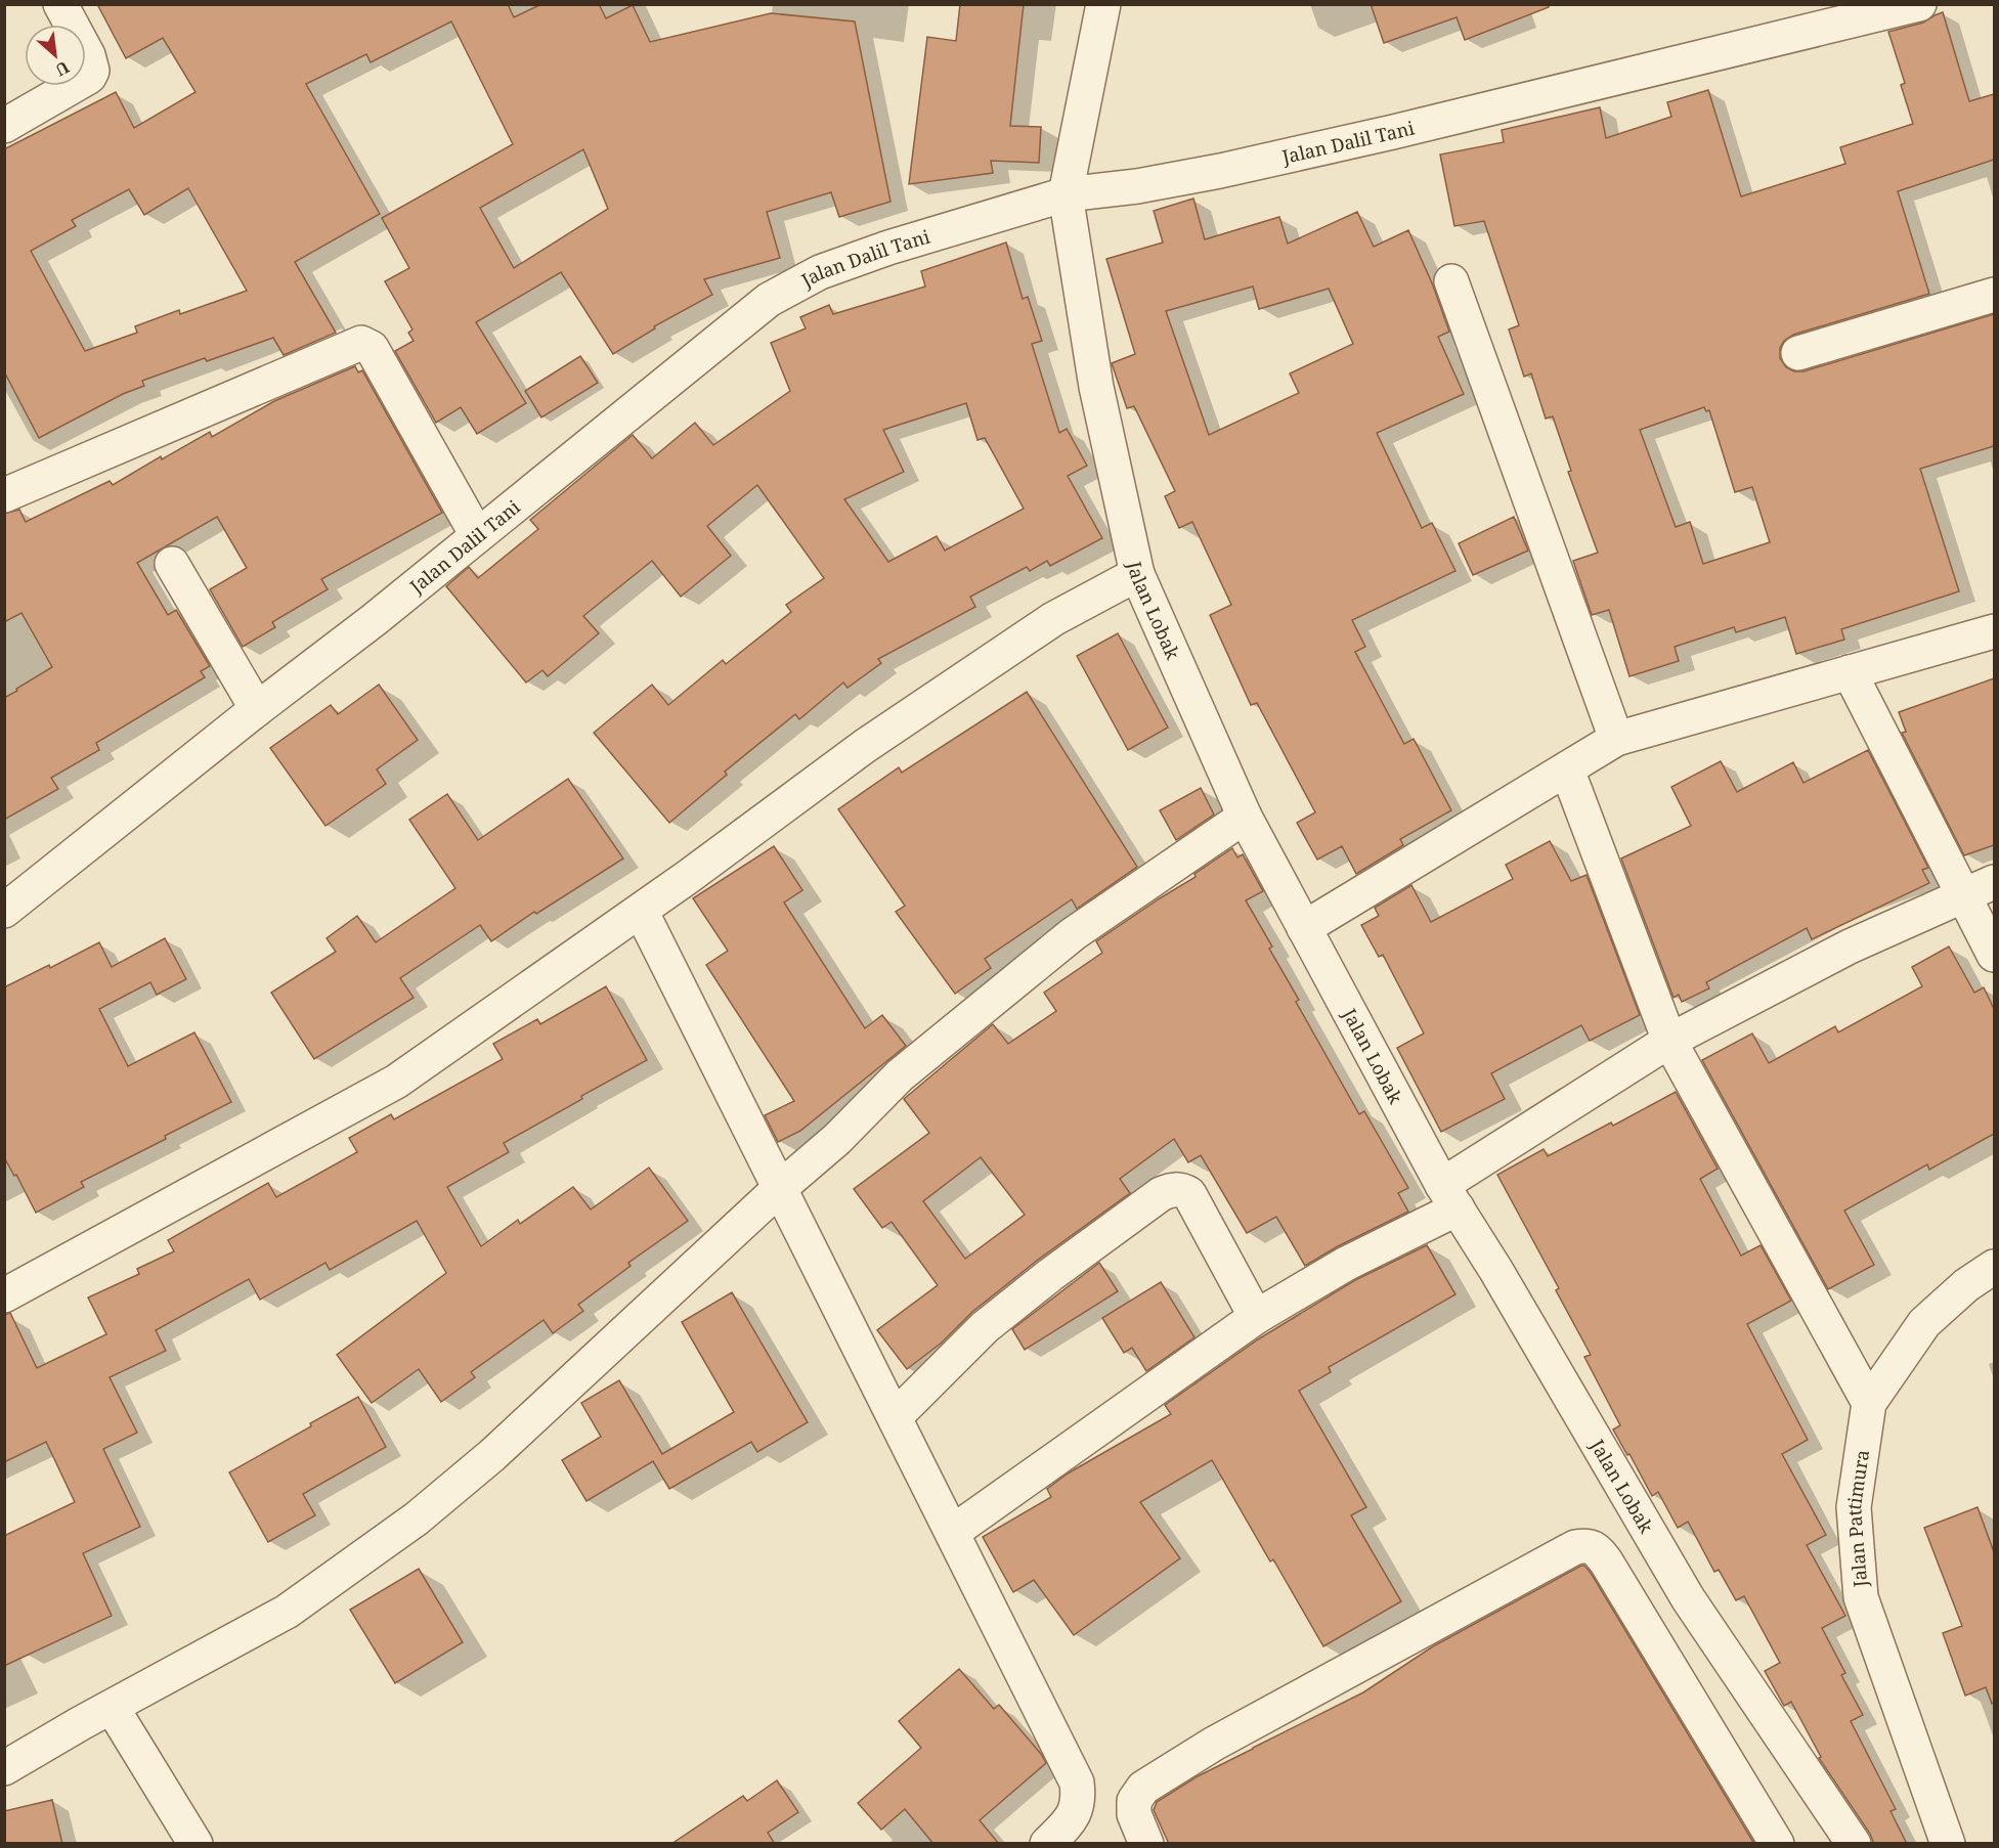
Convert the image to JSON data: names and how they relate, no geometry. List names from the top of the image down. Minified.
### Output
{"streets":{"street":["Jalan Dalil Tani","Jalan Lobak","Jalan Pattimura"]},"crossings":[["Jalan Dalil Tani","Jalan Lobak"]],"north":"bottom right"}
